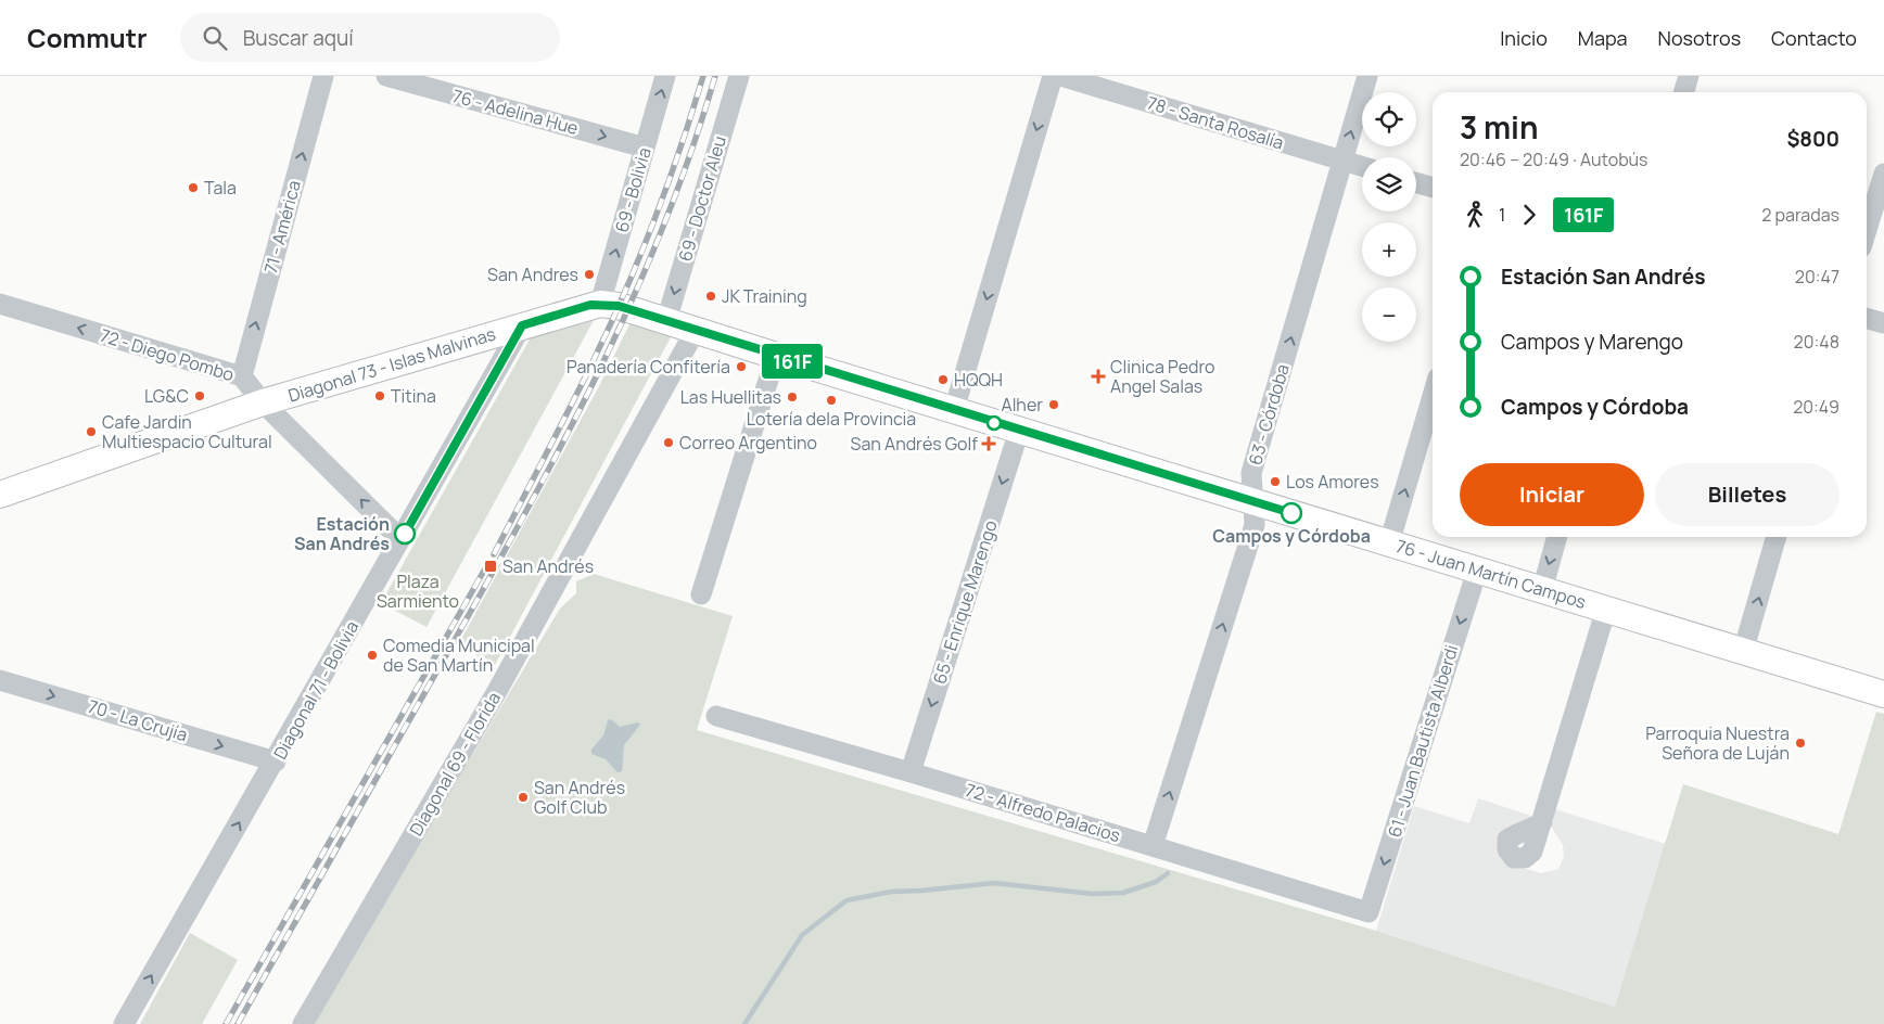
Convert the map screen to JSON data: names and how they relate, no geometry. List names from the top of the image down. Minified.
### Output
{"streets":{"main road":["Diagonal 73 - Islas Malvinas","76 - Juan Martín Campos"],"street":["76 - Adelina Hue","78 - Santa Rosalía","69 - Bolivia","69 - Doctor Aleu","71 - América","72 - Diego Pombo","63 - Córdoba","65 - Enrique Marengo","Diagonal 71 - Bolivia","70 - La Crujía","61 - Juan Bautista Alberdi","Diagonal 69 - Florida","72 - Alfredo Palacios"]},"crossings":[["76 - Adelina Hue","69 - Bolivia"],["78 - Santa Rosalía","63 - Córdoba"],["69 - Bolivia","Diagonal 73 - Islas Malvinas"],["69 - Bolivia","76 - Juan Martín Campos"],["69 - Doctor Aleu","76 - Juan Martín Campos"],["71 - América","72 - Diego Pombo"],["72 - Diego Pombo","Diagonal 73 - Islas Malvinas"],["72 - Diego Pombo","Diagonal 71 - Bolivia"],["Diagonal 73 - Islas Malvinas","76 - Juan Martín Campos"],["Diagonal 73 - Islas Malvinas","Diagonal 71 - Bolivia"],["63 - Córdoba","76 - Juan Martín Campos"],["63 - Córdoba","72 - Alfredo Palacios"],["76 - Juan Martín Campos","65 - Enrique Marengo"],["76 - Juan Martín Campos","61 - Juan Bautista Alberdi"],["76 - Juan Martín Campos","Diagonal 69 - Florida"],["65 - Enrique Marengo","72 - Alfredo Palacios"],["Diagonal 71 - Bolivia","70 - La Crujía"],["61 - Juan Bautista Alberdi","72 - Alfredo Palacios"]],"one_way":["76 - Adelina Hue","69 - Bolivia","69 - Doctor Aleu","71 - América","72 - Diego Pombo","63 - Córdoba","65 - Enrique Marengo","Diagonal 71 - Bolivia","70 - La Crujía"],"parks":["Plaza Sarmiento"],"places":{"other":["Tala","San Andres","JK Training","Panadería Confitería","HQQH","LG&C","Titina","Las Huellitas","Lotería dela Provincia","Alher","Cafe Jardin Multiespacio Cultural","Correo Argentino","Los Amores","Campos y Córdoba","Estación San Andrés","Comedia Municipal de San Martín","Parroquia Nuestra Señora de Luján","San Andrés Golf Club"],"health":["Clinica Pedro Angel Salas","San Andrés Golf"],"transit":["San Andrés"]},"lines":["bus line 161F"],"page":{"header":"Commutr","search":"Buscar aquí","nav":["Inicio","Mapa","Nosotros","Contacto"],"on_map":"161F","map_buttons":["+","−"],"heading":["3 min","20:46 – 20:49 · Autobús","$800"],"legs":["1","161F","2 paradas"],"list":[{"name":"Estación San Andrés","value":"20:47"},{"name":"Campos y Marengo","value":"20:48"},{"name":"Campos y Córdoba","value":"20:49"}],"buttons":["Iniciar","Billetes"]}}
